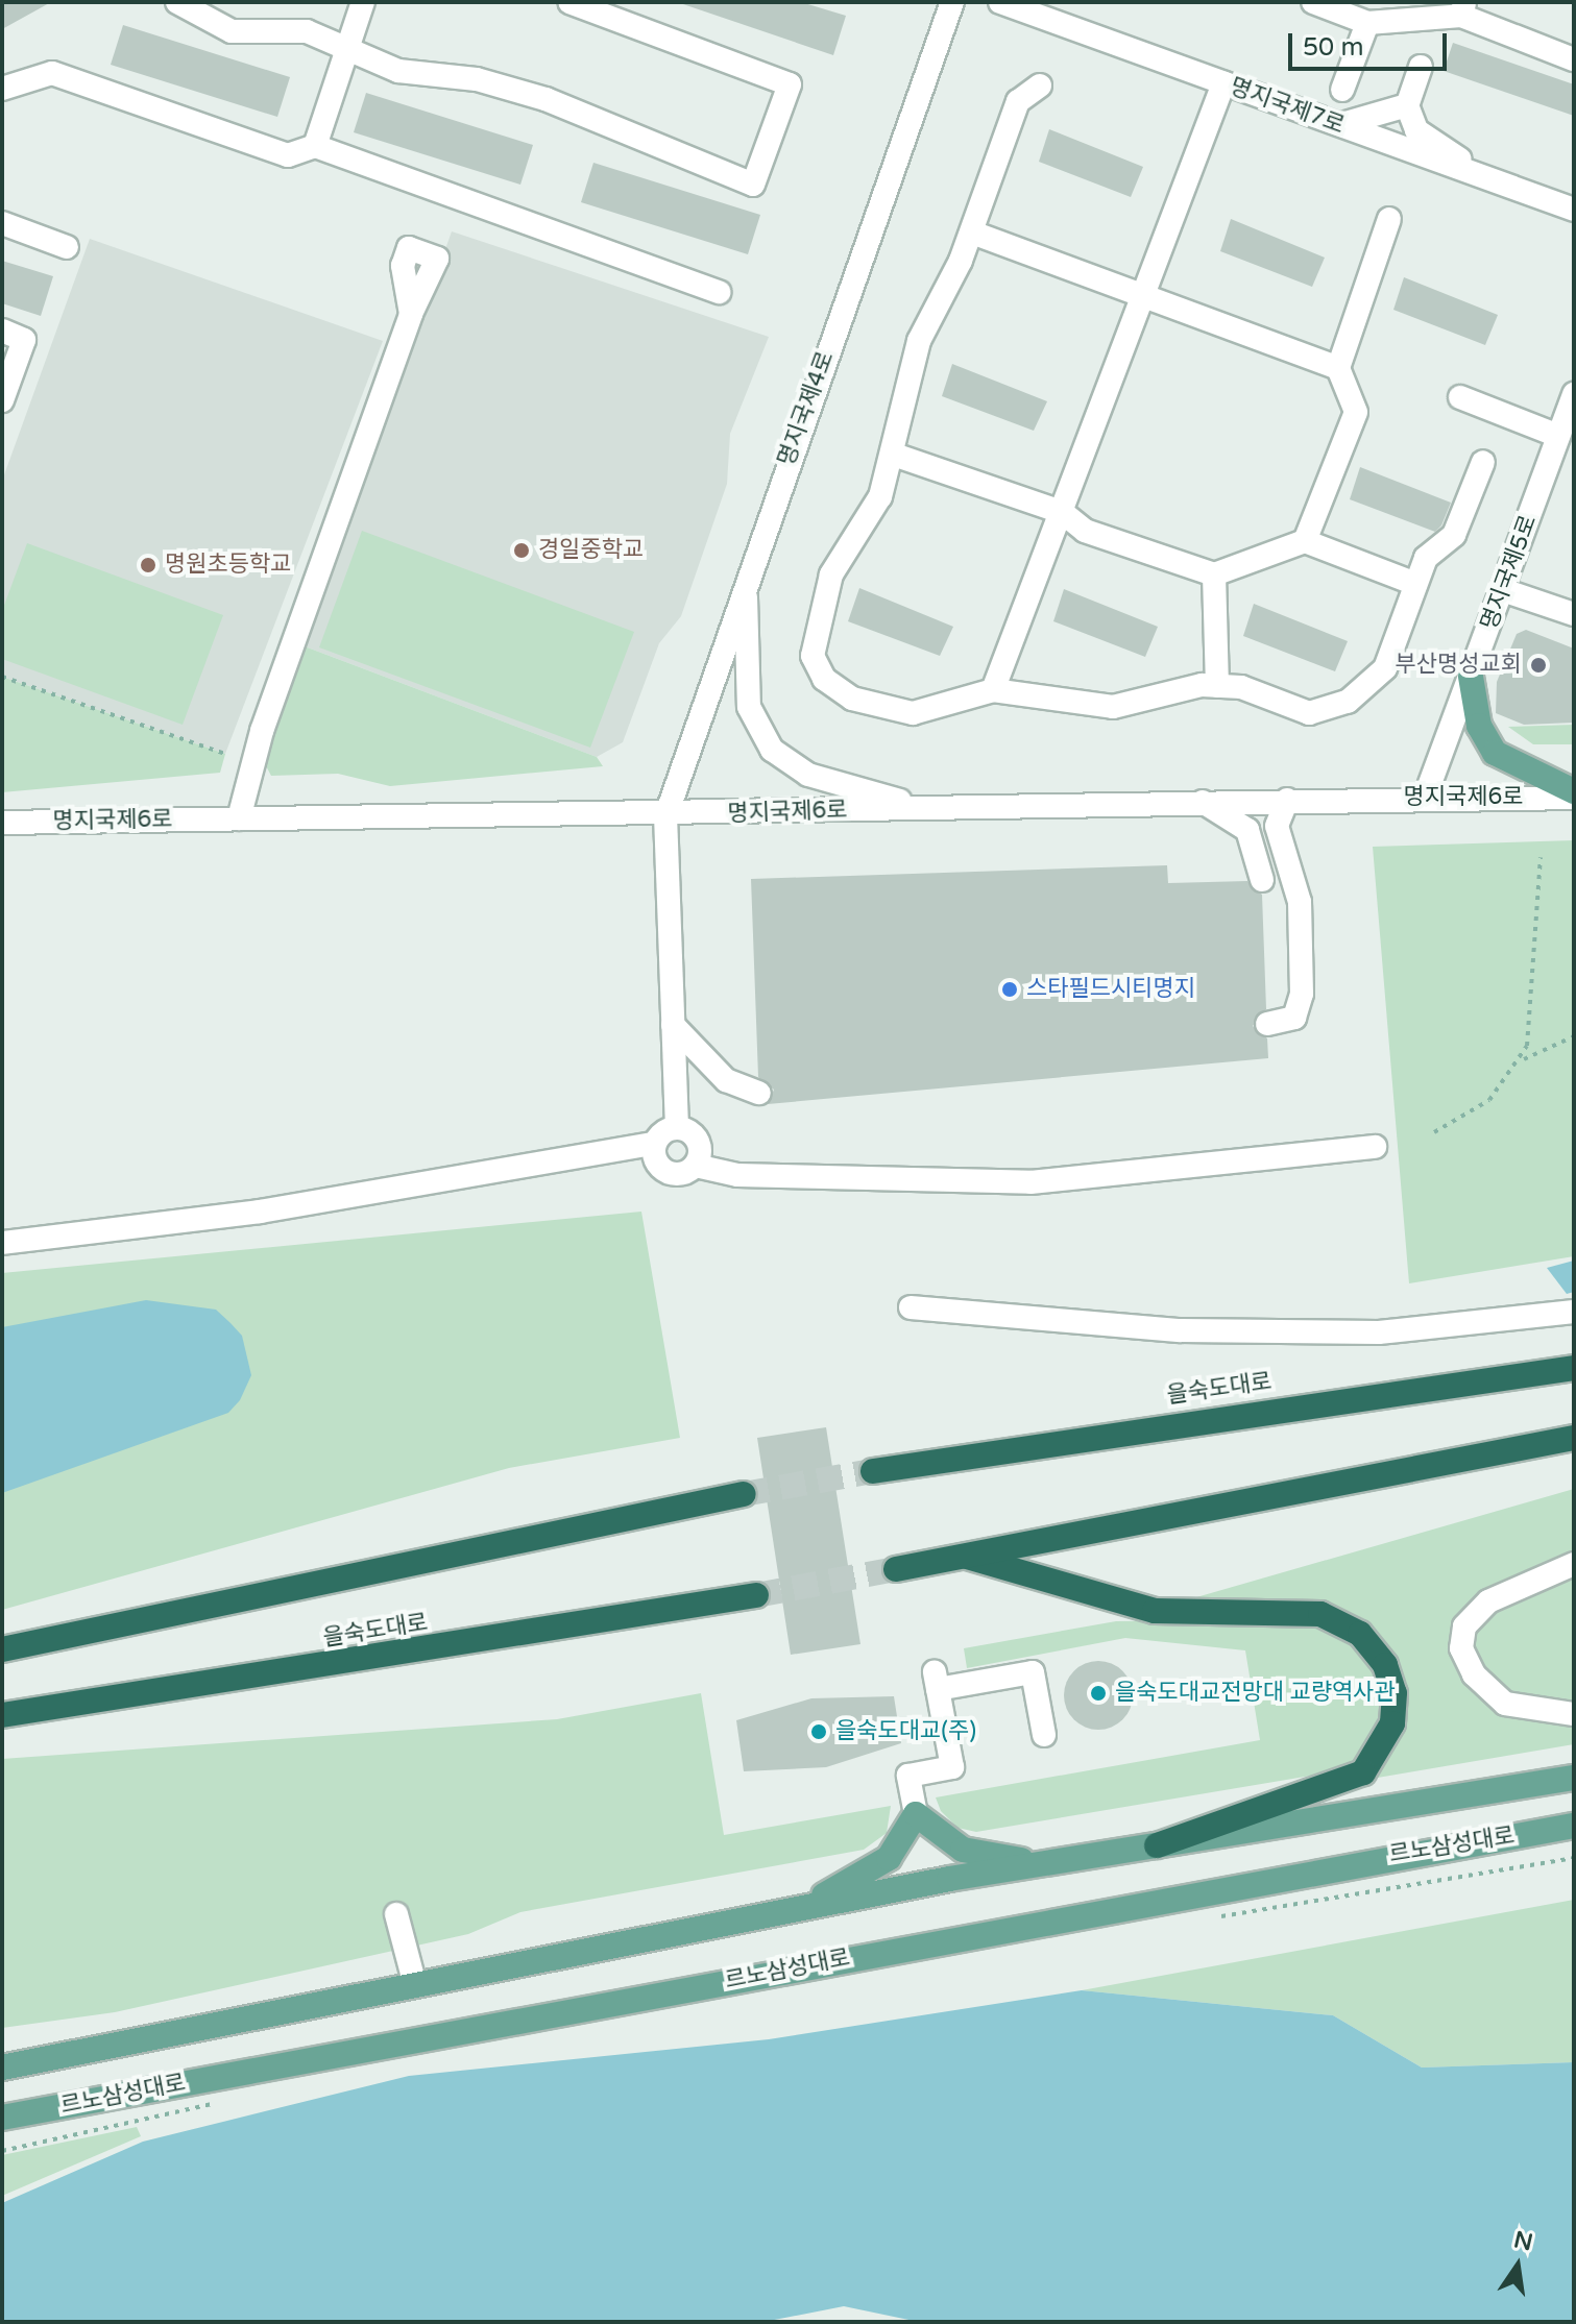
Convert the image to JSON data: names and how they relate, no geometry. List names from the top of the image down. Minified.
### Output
{"streets":{"highway":["을숙도대로"],"main road":["르노삼성대로"],"street":["명지국제7로","명지국제4로","명지국제5로","명지국제6로"]},"crossings":[["명지국제4로","명지국제6로"],["명지국제5로","명지국제6로"]],"places":["경일중학교","명원초등학교","부산명성교회","스타필드시티명지","을숙도대교전망대 교량역사관","을숙도대교(주)"],"scale_bar":"50 m","north":"top"}
